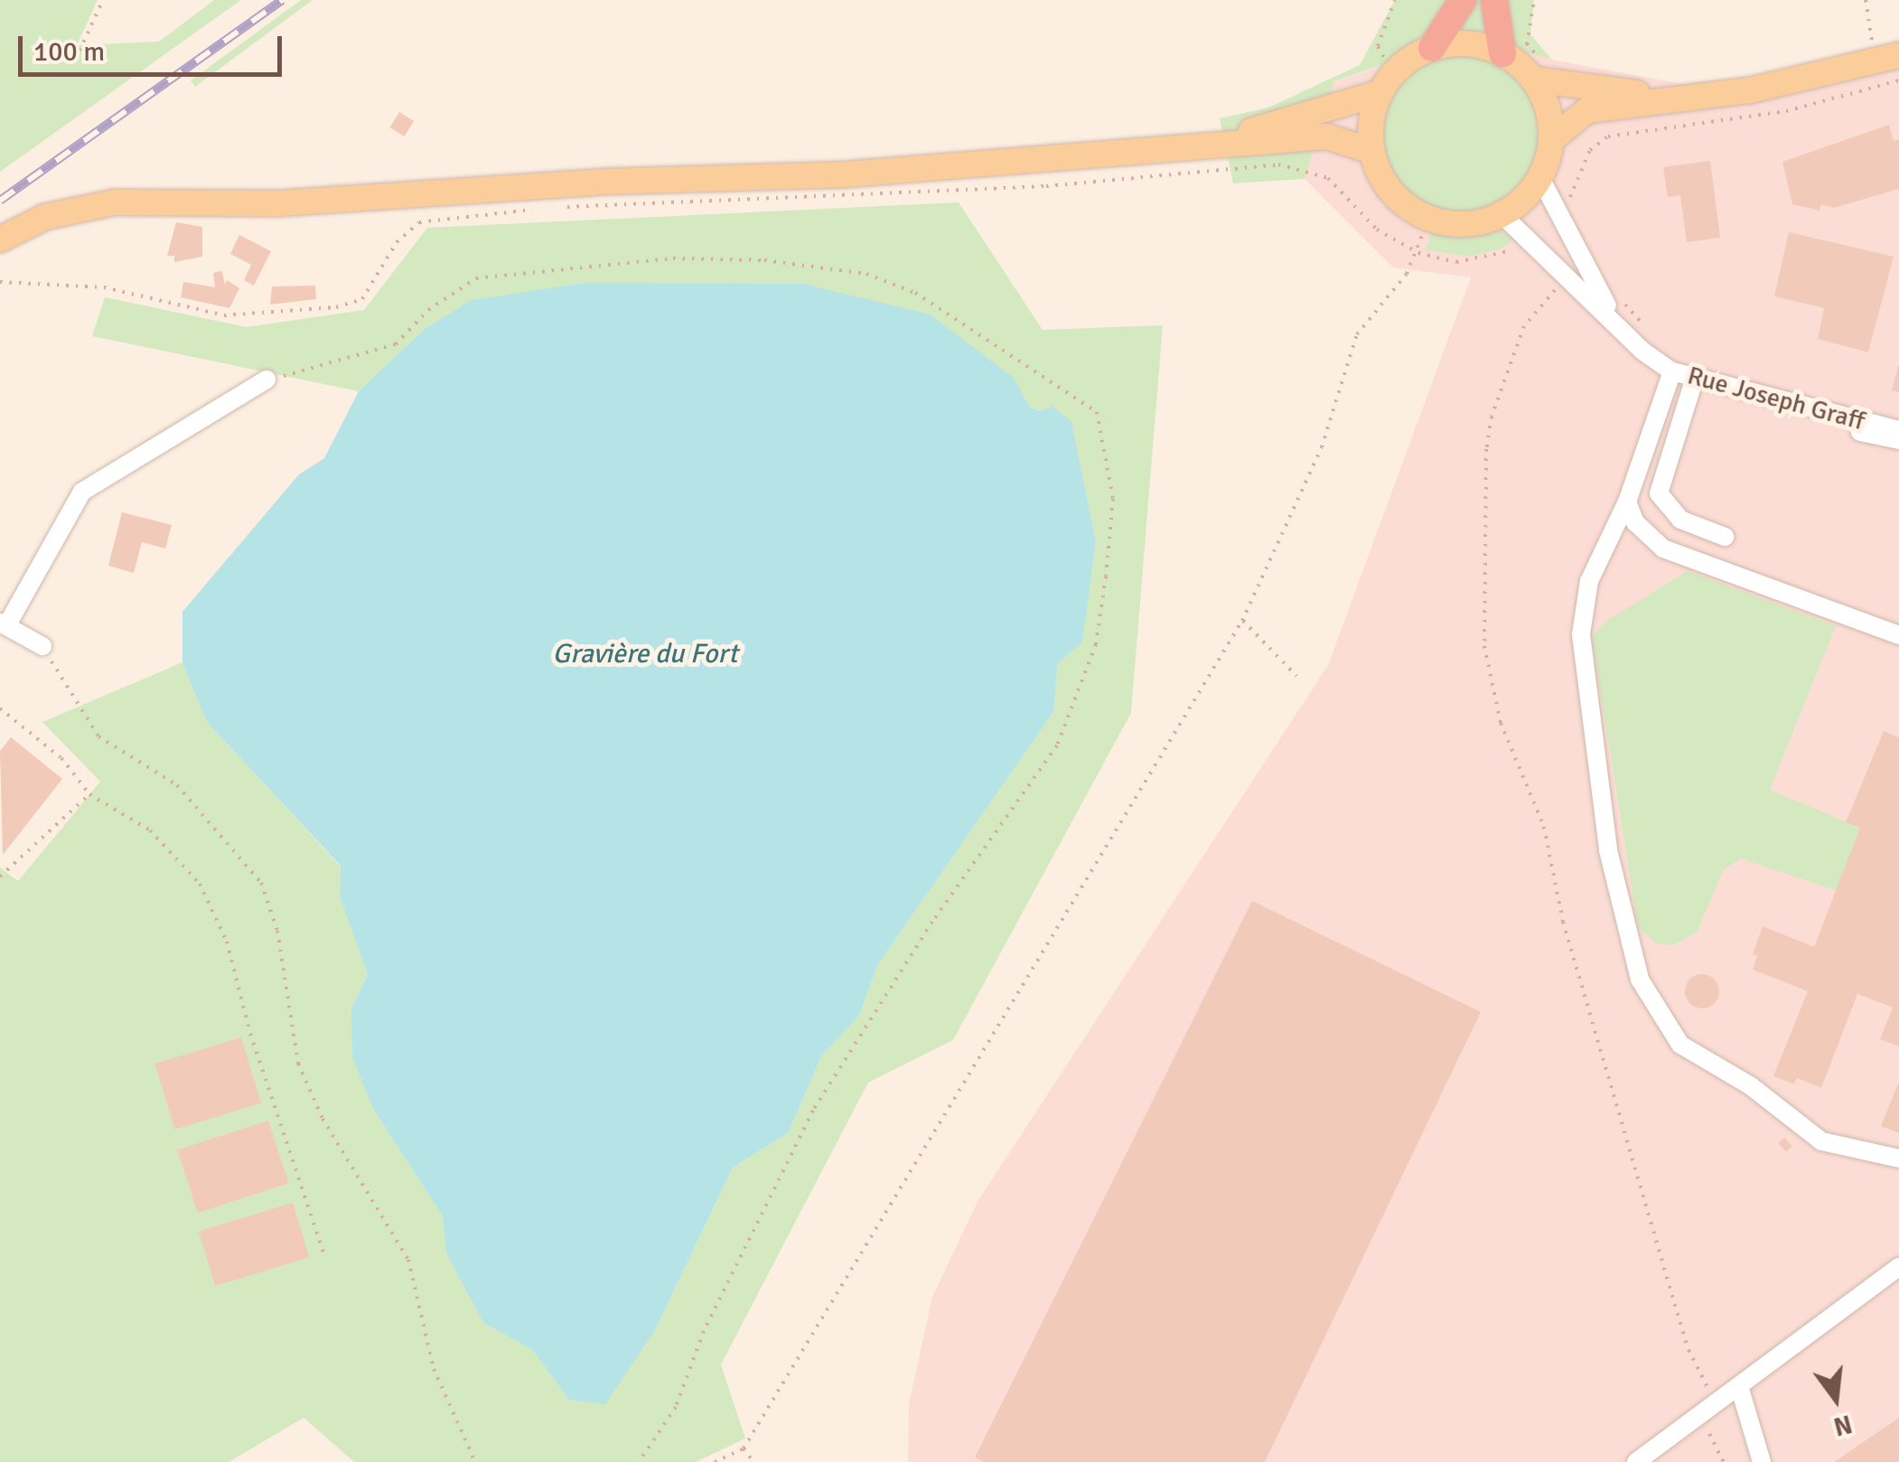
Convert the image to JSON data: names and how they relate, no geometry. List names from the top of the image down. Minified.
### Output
{"streets":{"street":["Rue Joseph Graff"]},"water":["Gravière du Fort"],"scale_bar":"100 m","north":"bottom"}
